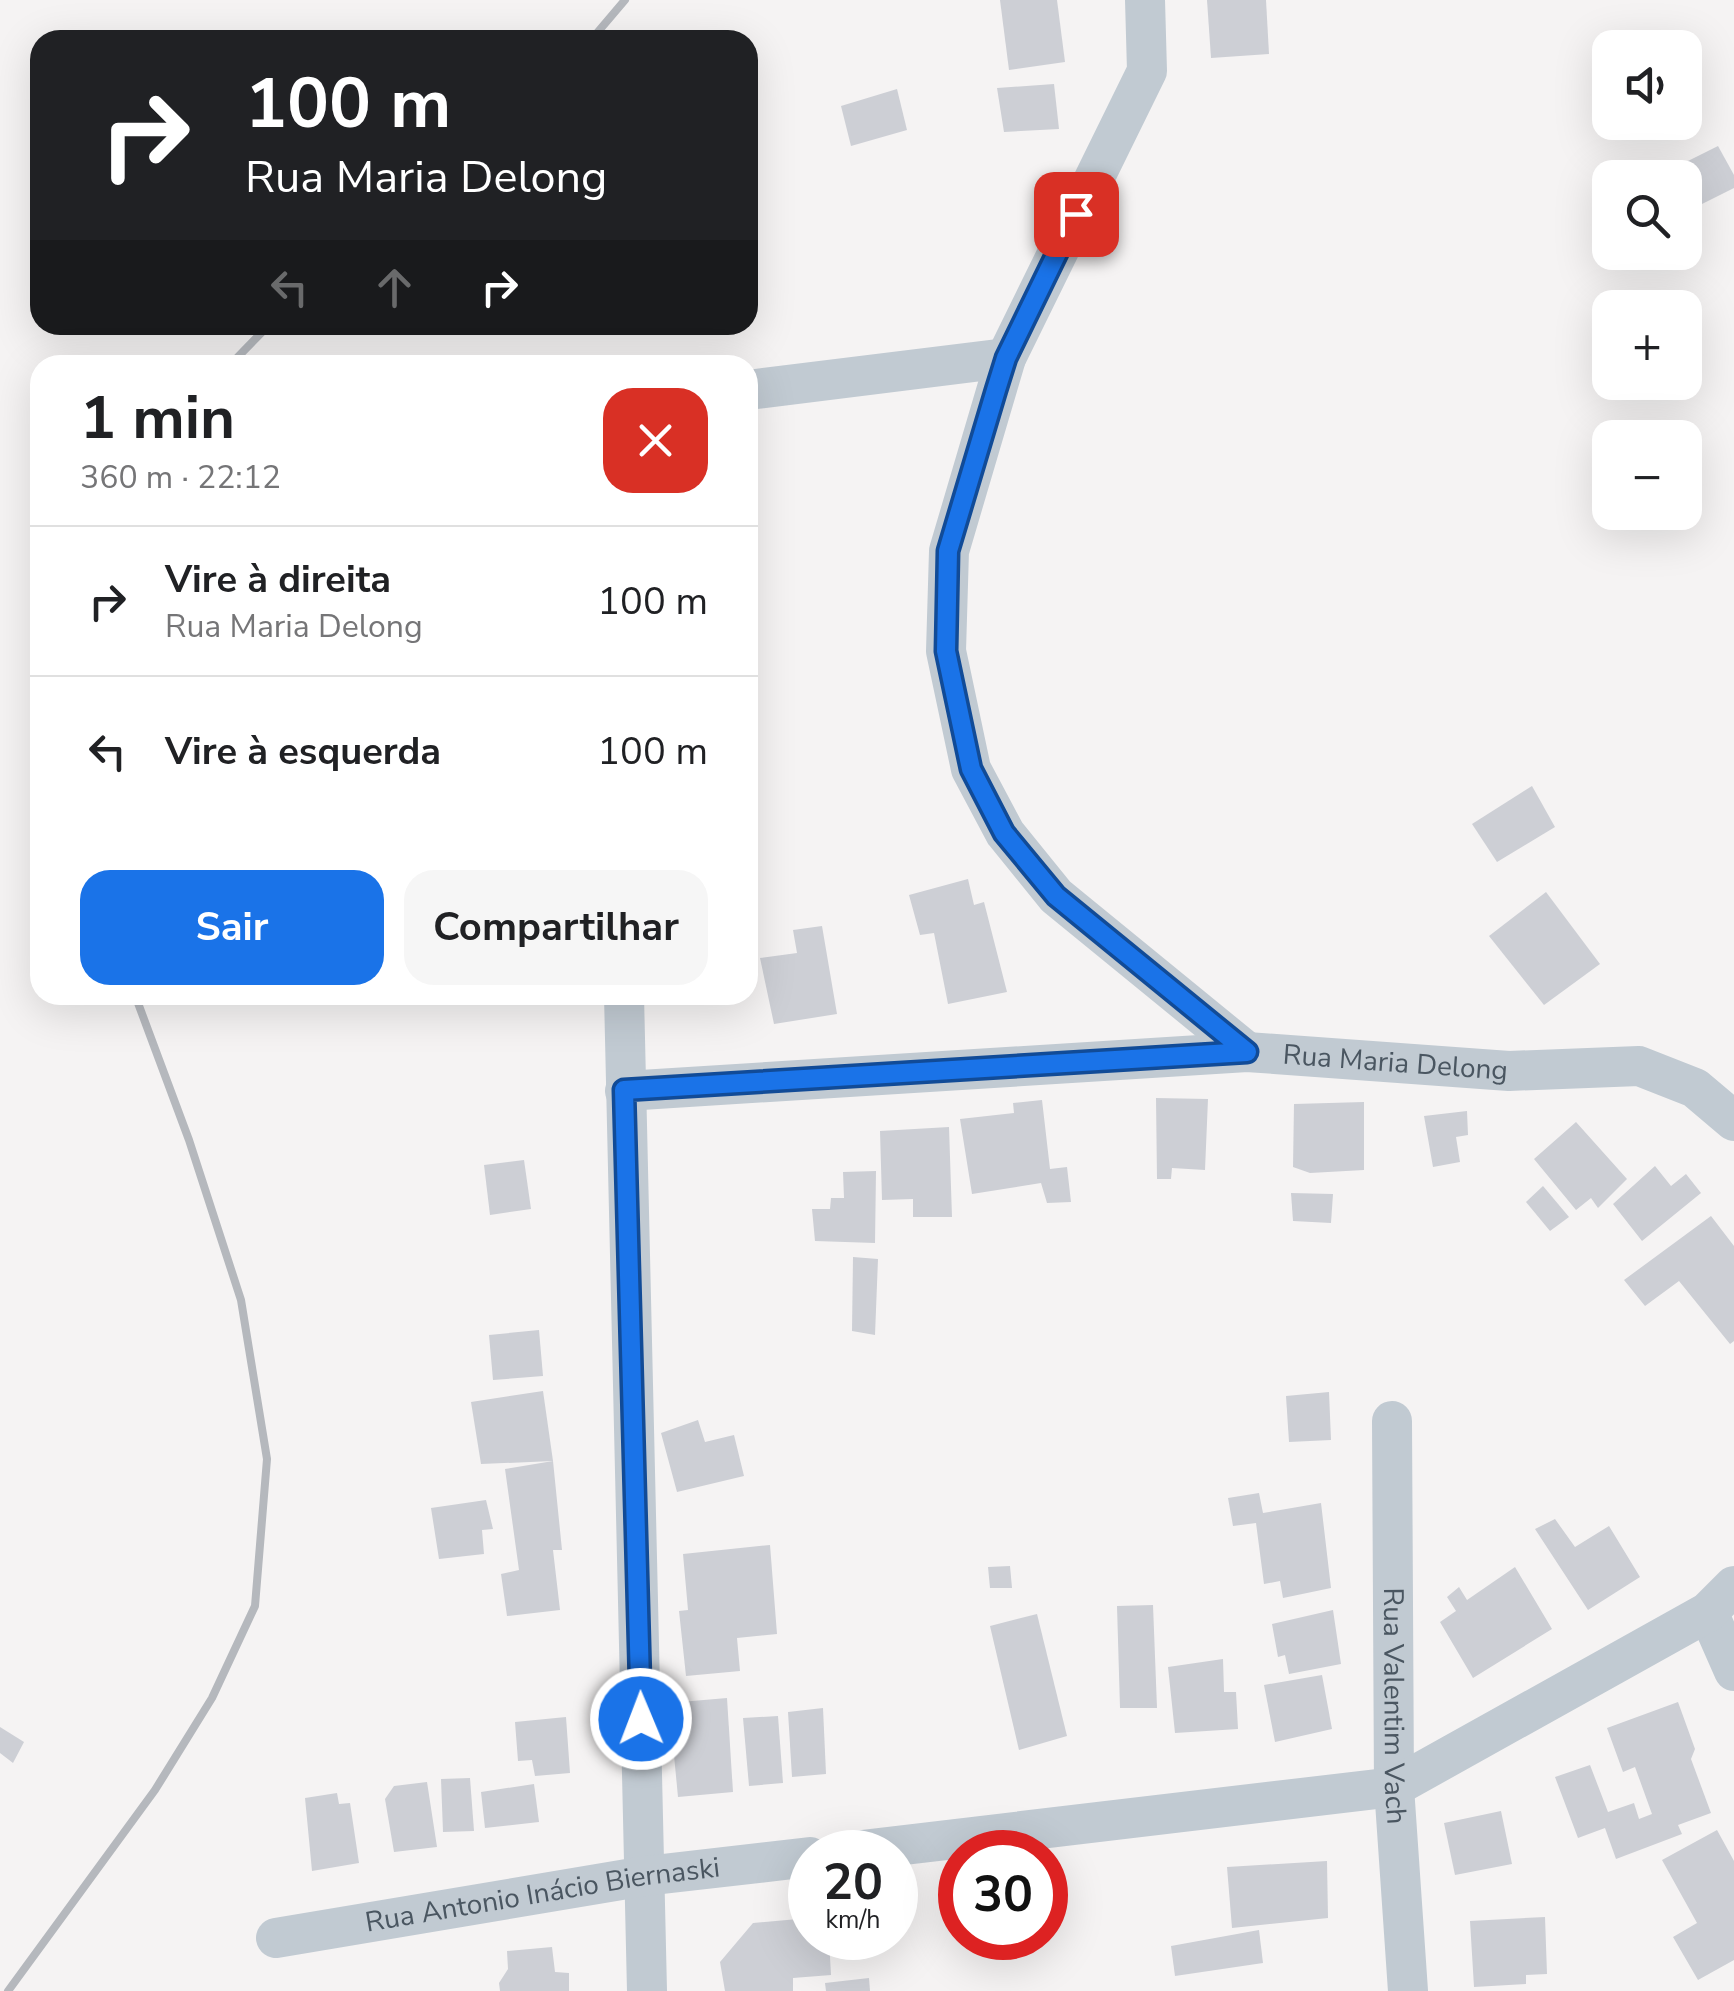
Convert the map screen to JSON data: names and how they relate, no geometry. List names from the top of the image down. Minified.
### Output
{"streets":{"street":["Rua Maria Delong","Rua Valentim Vach","Rua Antonio Inácio Biernaski"]},"page":{"map_buttons":["+","−"],"turn":["100 m","Rua Maria Delong"],"heading":["1 min","360 m · 22:12"],"list":[{"name":"Vire à direita","note":"Rua Maria Delong","value":"100 m"},{"name":"Vire à esquerda","value":"100 m"}],"buttons":["Sair","Compartilhar"],"speed":"20 km/h","limit":"30"}}
